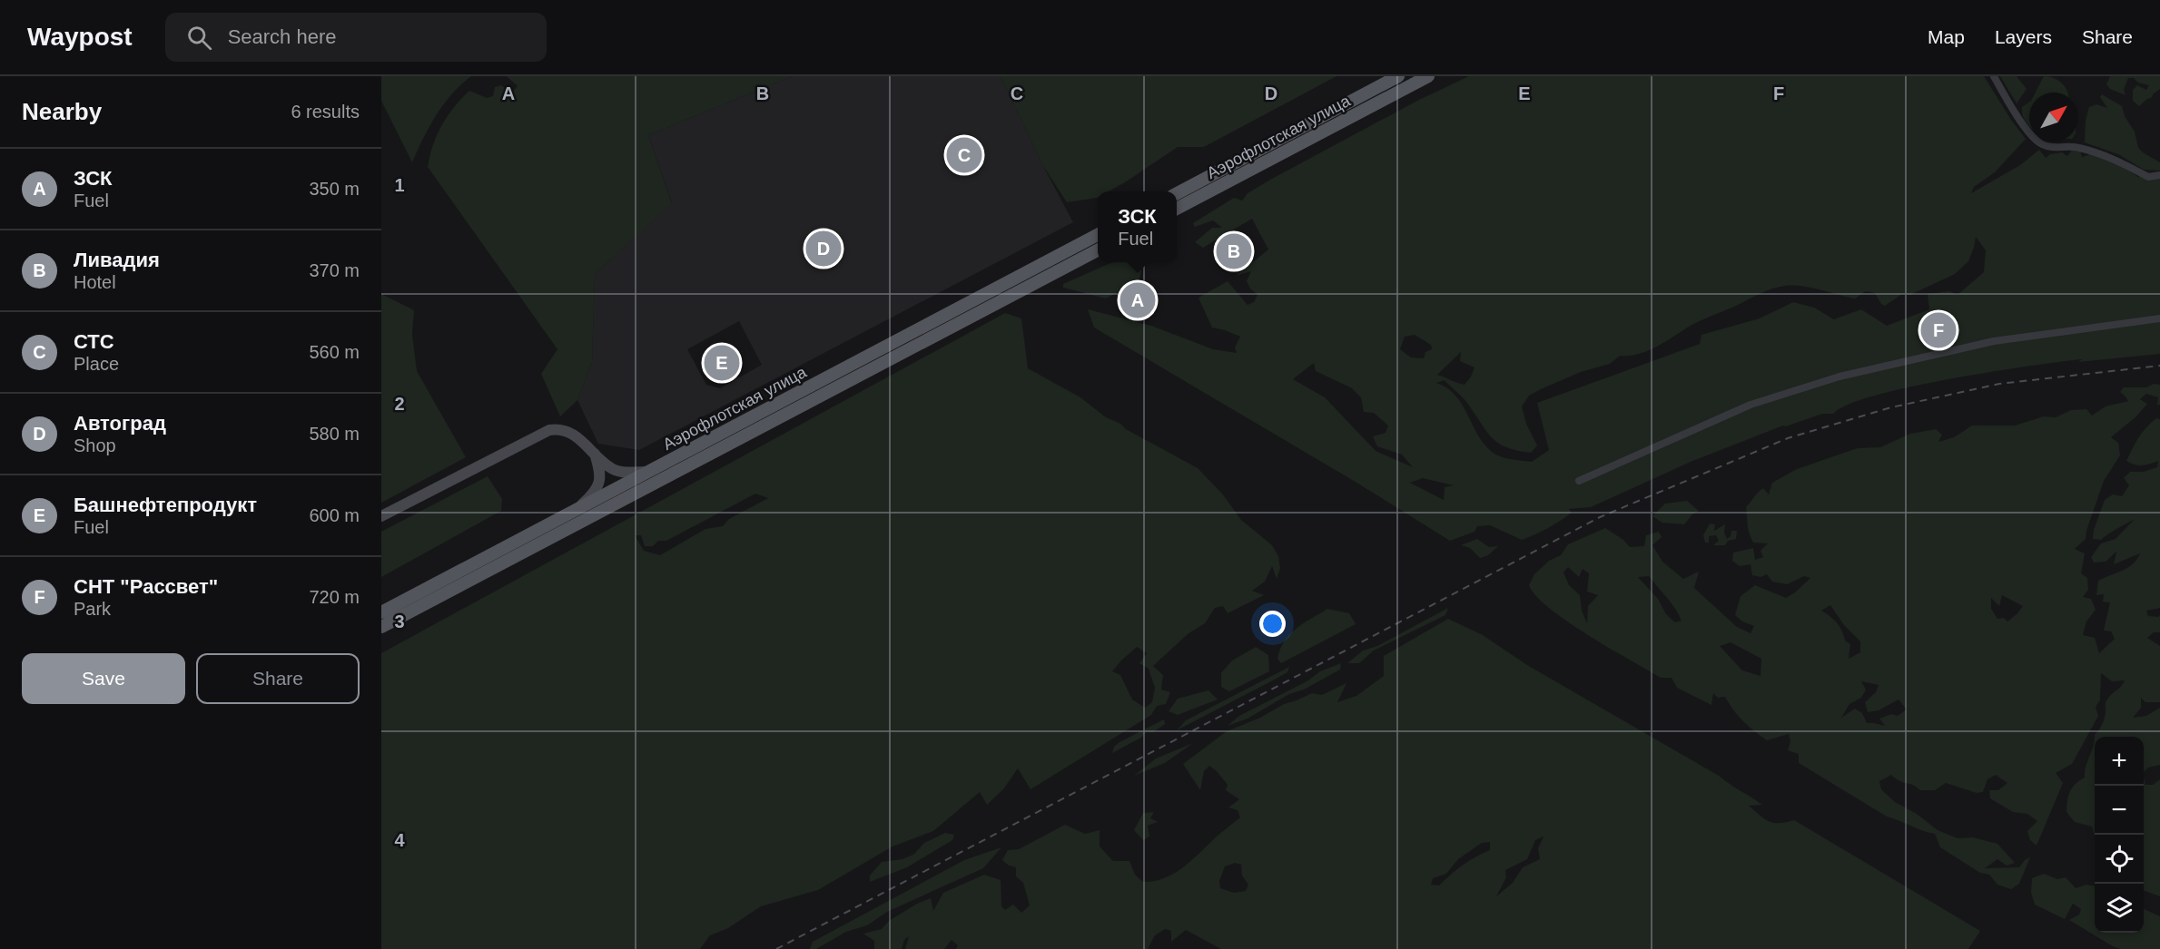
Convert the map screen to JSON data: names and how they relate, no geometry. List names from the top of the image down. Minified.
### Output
{"streets":{"main road":["Аэрофлотская улица"]},"north":"top right","page":{"header":"Waypost","search":"Search here","nav":["Map","Layers","Share"],"heading":["Nearby","6 results"],"pins":["C","D","B","A","F","E"],"list":[{"mark":"A","name":"ЗСК","note":"Fuel","value":"350 m"},{"mark":"B","name":"Ливадия","note":"Hotel","value":"370 m"},{"mark":"C","name":"СТС","note":"Place","value":"560 m"},{"mark":"D","name":"Автоград","note":"Shop","value":"580 m"},{"mark":"E","name":"Башнефтепродукт","note":"Fuel","value":"600 m"},{"mark":"F","name":"СНТ \"Рассвет\"","note":"Park","value":"720 m"}],"popup":["ЗСК","Fuel"],"buttons":["Save","Share"],"map_buttons":["+","−"]},"grid":{"columns":["A","B","C","D","E","F"],"rows":["1","2","3","4"]}}
